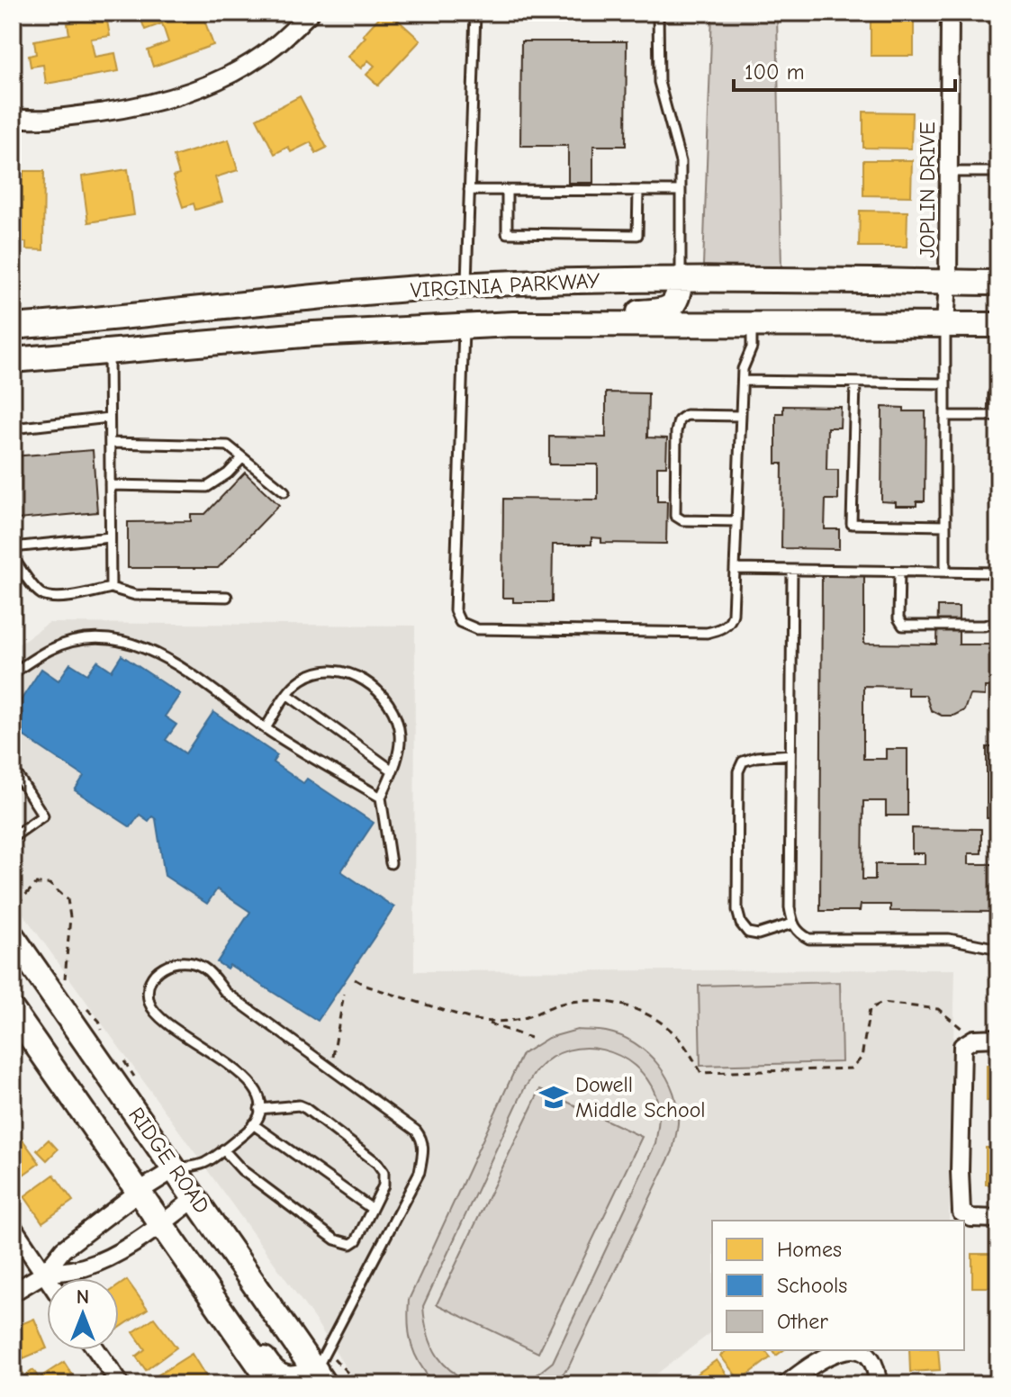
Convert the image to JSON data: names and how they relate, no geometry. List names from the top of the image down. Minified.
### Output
{"streets":{"main road":["VIRGINIA PARKWAY","RIDGE ROAD"],"street":["JOPLIN DRIVE"]},"crossings":[["JOPLIN DRIVE","VIRGINIA PARKWAY"]],"places":{"school or university":["Dowell Middle School"]},"legend":["Homes","Schools","Other"],"scale_bar":"100 m","north":"top"}
